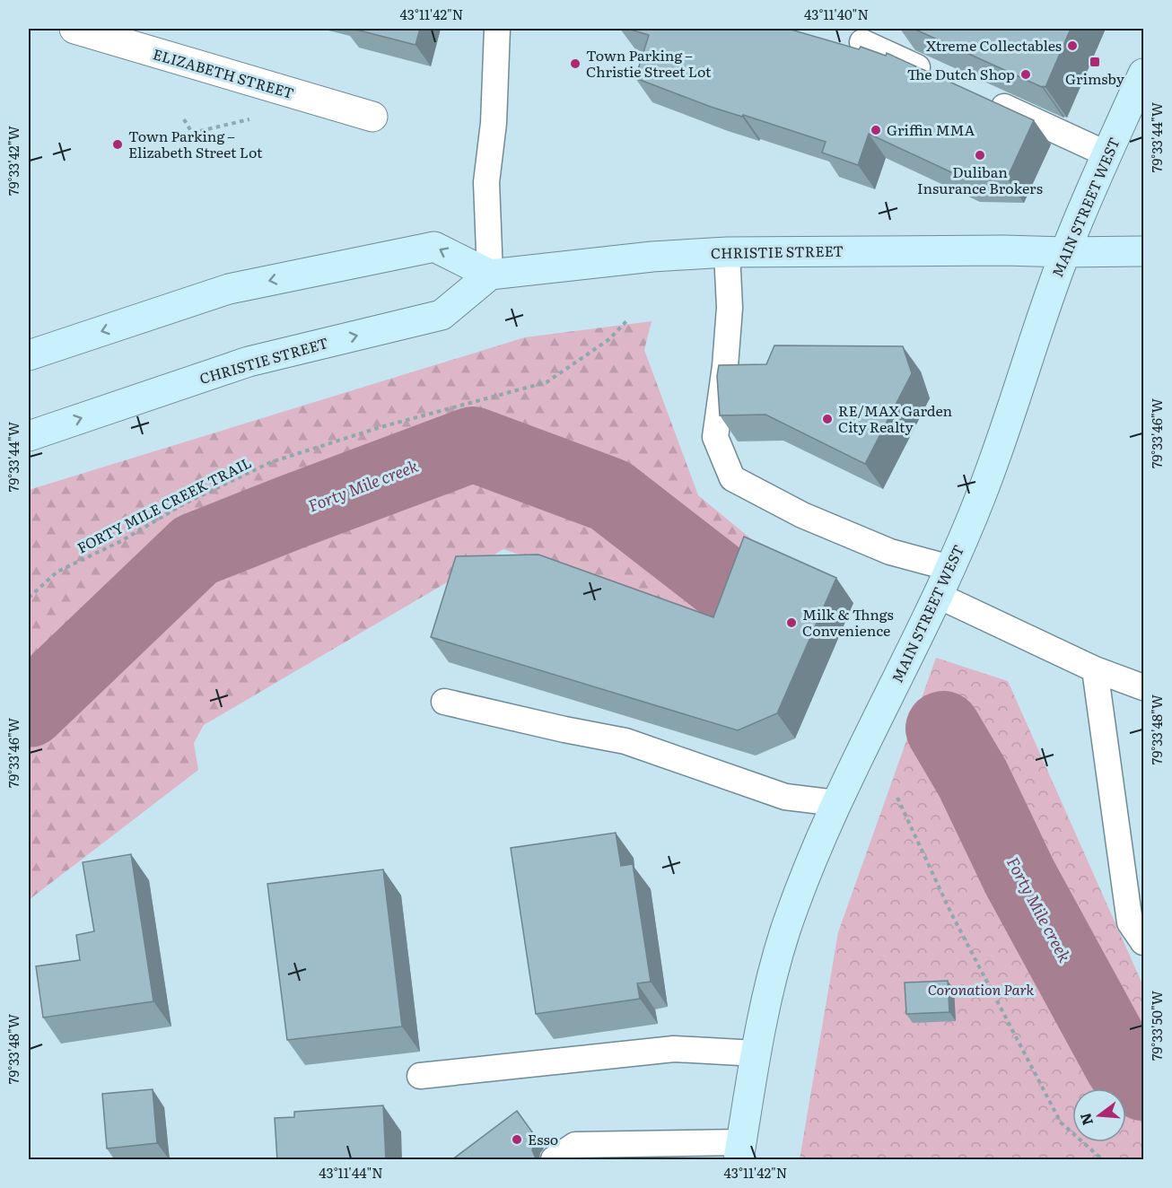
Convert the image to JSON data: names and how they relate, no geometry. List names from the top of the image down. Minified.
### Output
{"streets":{"main road":["MAIN STREET WEST","CHRISTIE STREET"],"street":["ELIZABETH STREET"],"path":["FORTY MILE CREEK TRAIL"]},"crossings":[["MAIN STREET WEST","CHRISTIE STREET"]],"water":["Forty Mile creek"],"parks":["Coronation Park"],"places":{"other":["Xtreme Collectables","Town Parking – Christie Street Lot","The Dutch Shop","Griffin MMA","Town Parking – Elizabeth Street Lot","Duliban Insurance Brokers","RE/MAX Garden City Realty","Milk & Thngs Convenience","Esso"],"transit":["Grimsby"]},"north":"left","coordinates":["43°11'42\"N","43°11'40\"N","79°33'44\"W","79°33'42\"W","79°33'46\"W","79°33'48\"W","79°33'50\"W","43°11'44\"N"]}
